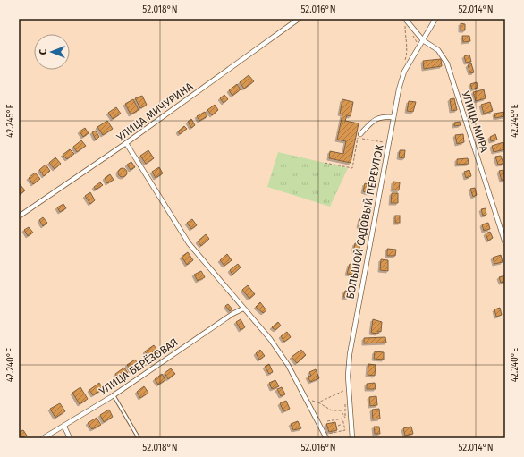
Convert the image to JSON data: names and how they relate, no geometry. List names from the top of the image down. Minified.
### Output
{"streets":{"street":["УЛИЦА МИЧУРИНА","УЛИЦА МИРА","БОЛЬШОЙ САДОВЫЙ ПЕРЕУЛОК","УЛИЦА БЕРЁЗОВАЯ"]},"crossings":[["УЛИЦА МИРА","БОЛЬШОЙ САДОВЫЙ ПЕРЕУЛОК"]],"north":"left","coordinates":["52.018°N","52.016°N","52.014°N","42.245°E","42.240°E"]}
